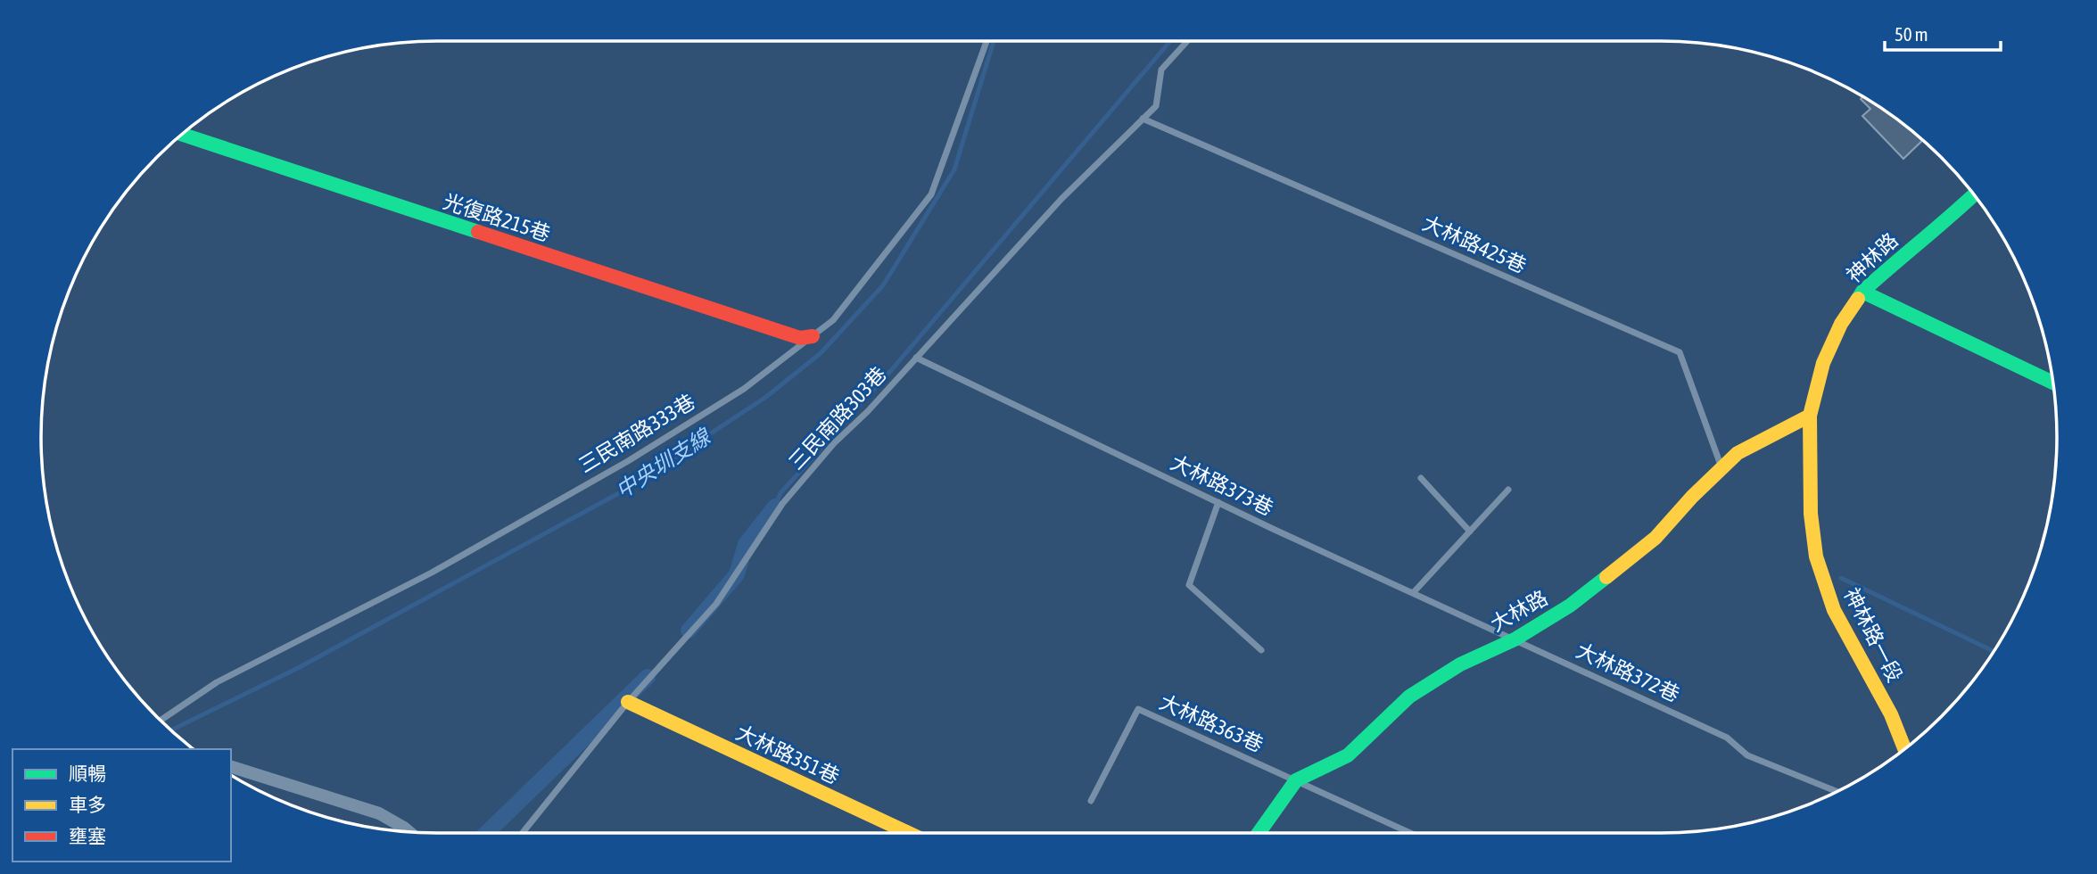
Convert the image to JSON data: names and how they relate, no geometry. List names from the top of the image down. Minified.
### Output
{"streets":{"street":["光復路215巷","神林路","大林路","神林路一段","大林路351巷"],"lane":["大林路425巷","三民南路303巷","三民南路333巷","大林路373巷","大林路372巷","大林路363巷"]},"crossings":[["光復路215巷","三民南路333巷"],["大林路425巷","三民南路303巷"],["大林路425巷","大林路"],["神林路","大林路"],["神林路","神林路一段"],["三民南路303巷","大林路373巷"],["三民南路303巷","大林路351巷"],["大林路373巷","大林路"],["大林路373巷","大林路372巷"],["大林路","神林路一段"],["大林路","大林路372巷"],["大林路","大林路363巷"]],"water":["中央圳支線"],"legend":["順暢","車多","壅塞"],"scale_bar":"50 m"}
